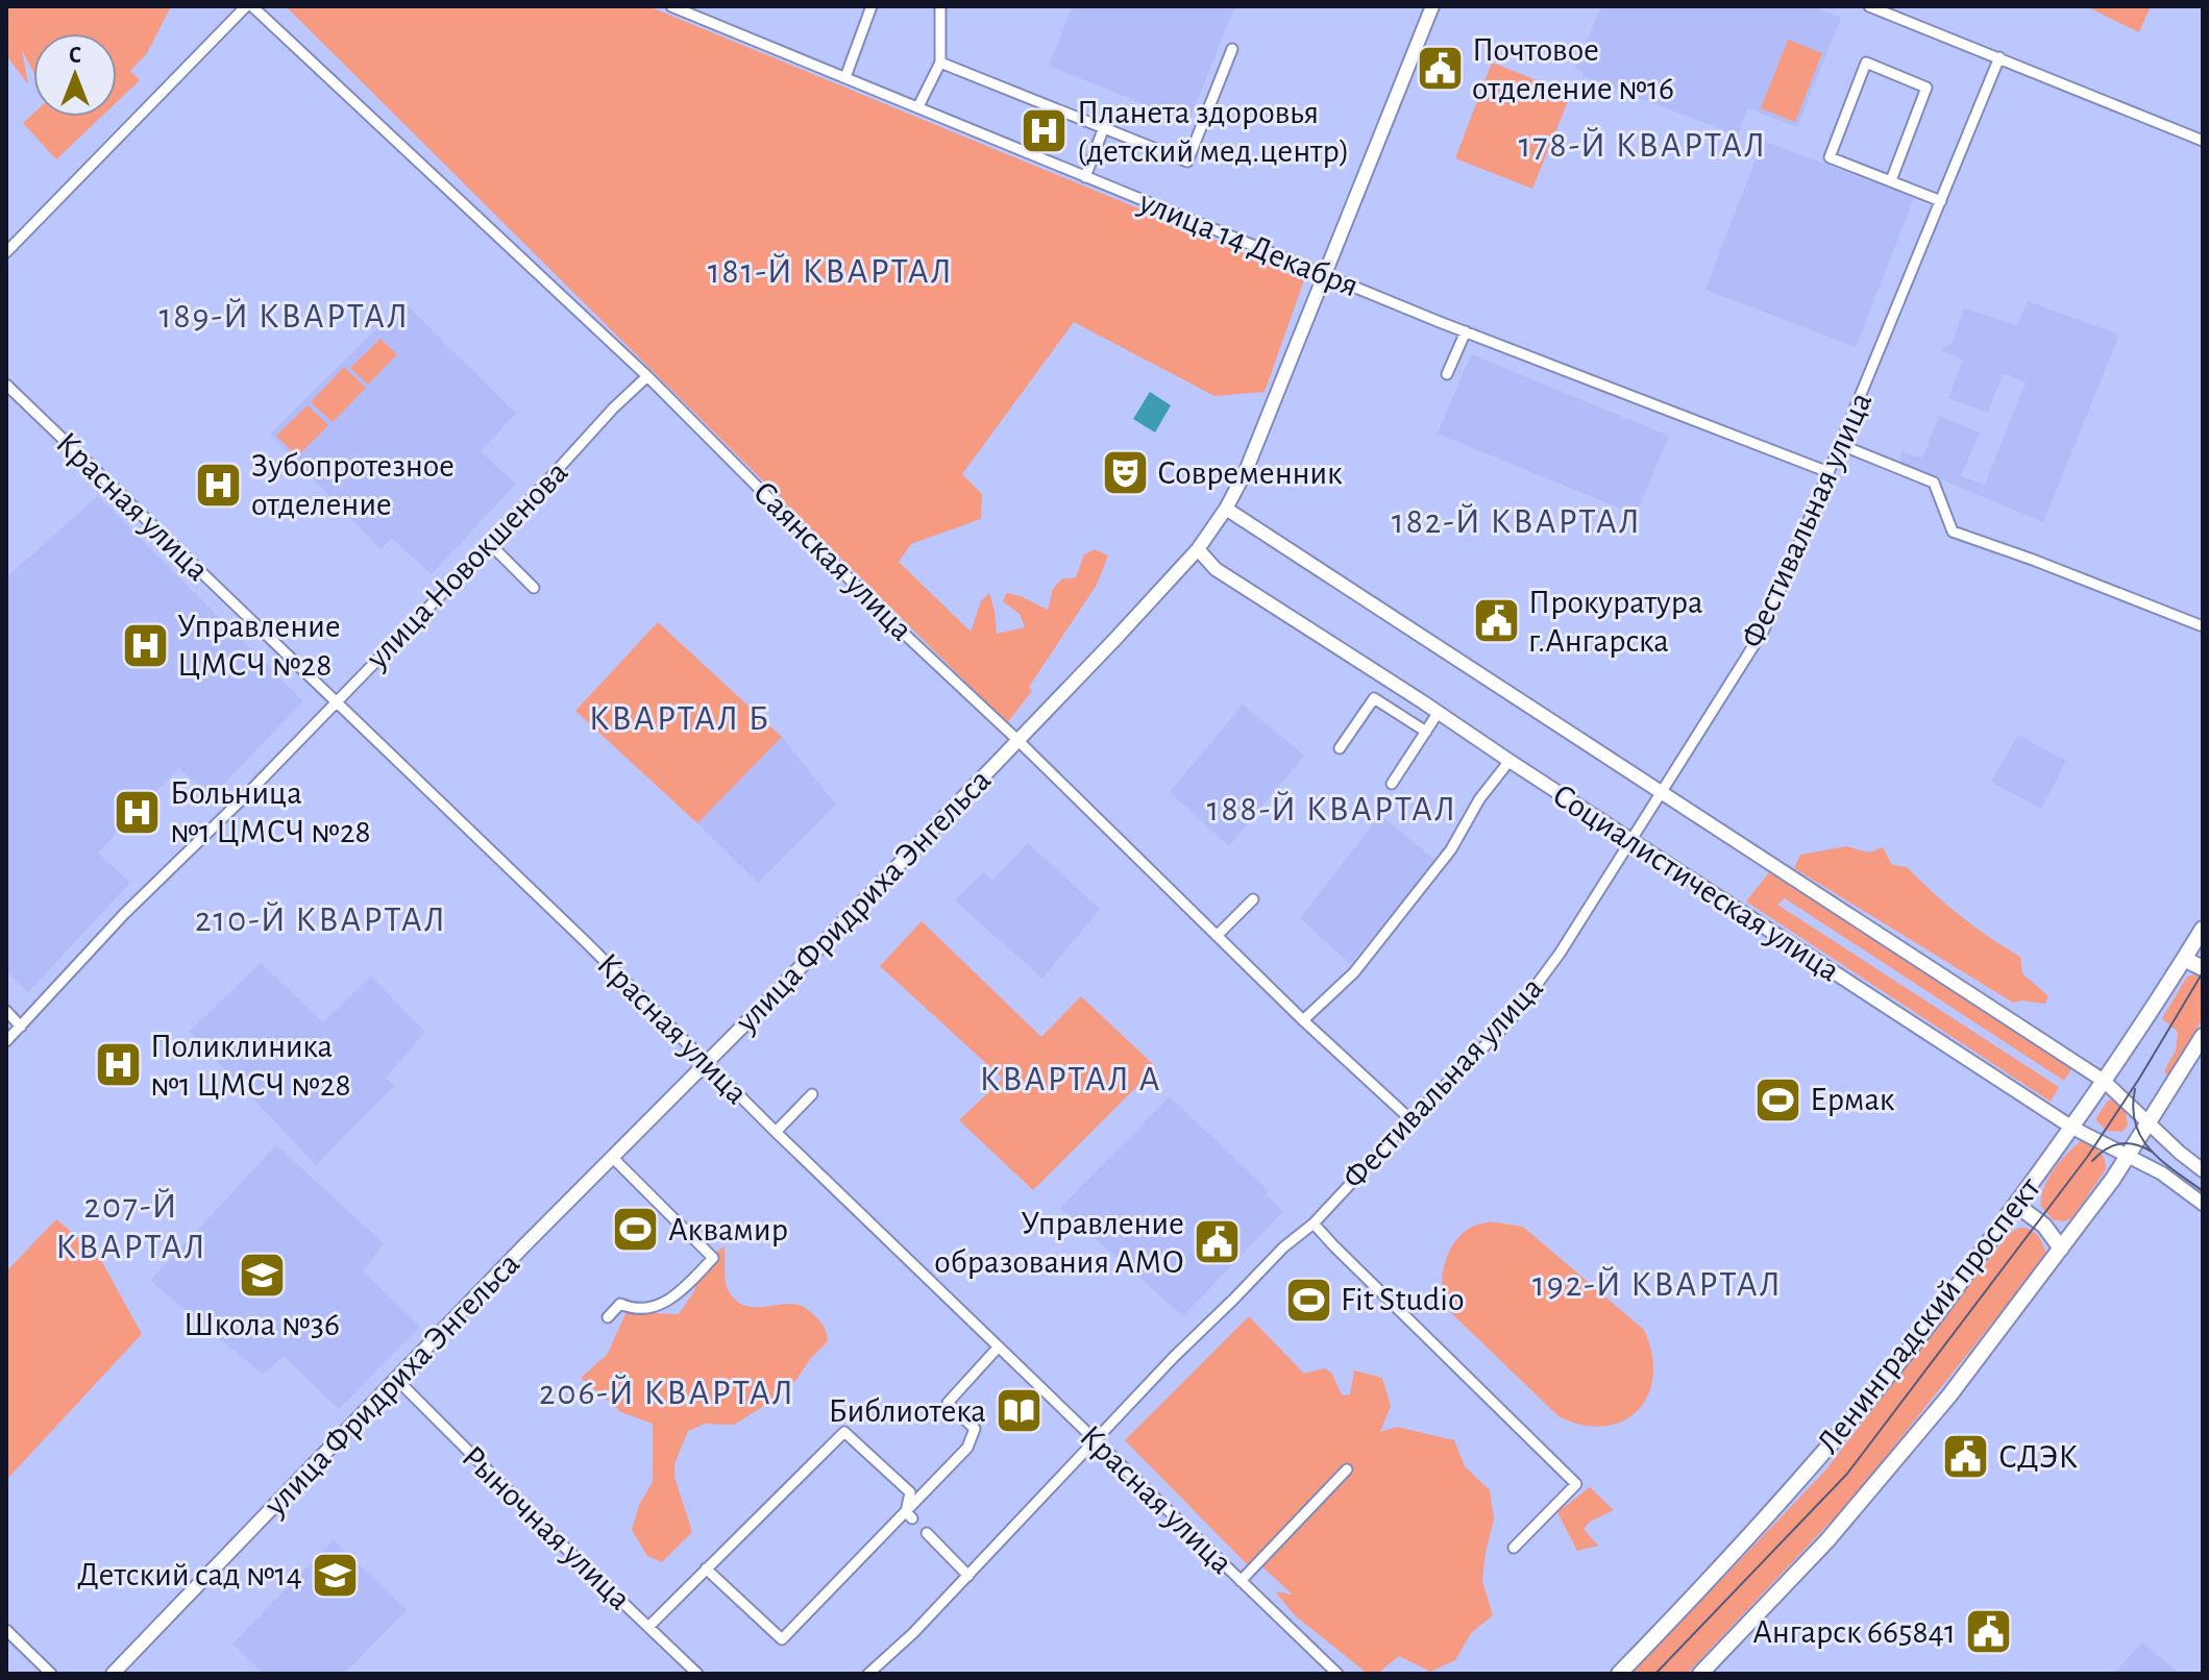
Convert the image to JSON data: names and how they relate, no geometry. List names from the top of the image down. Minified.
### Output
{"streets":{"main road":["Ленинградский проспект"],"street":["улица 14 Декабря","Красная улица","Фестивальная улица","Саянская улица","улица Новокшенова","Социалистическая улица","улица Фридриха Энгельса","Рыночная улица"]},"crossings":[["улица 14 Декабря","Фестивальная улица"],["улица 14 Декабря","улица Фридриха Энгельса"],["Красная улица","Фестивальная улица"],["Красная улица","улица Новокшенова"],["Красная улица","улица Фридриха Энгельса"],["Фестивальная улица","Саянская улица"],["Фестивальная улица","Социалистическая улица"],["Саянская улица","улица Новокшенова"],["Саянская улица","улица Фридриха Энгельса"],["Социалистическая улица","улица Фридриха Энгельса"],["Социалистическая улица","Ленинградский проспект"],["улица Фридриха Энгельса","Рыночная улица"]],"districts":["178-Й КВАРТАЛ","181-Й КВАРТАЛ","189-Й КВАРТАЛ","182-Й КВАРТАЛ","КВАРТАЛ Б","188-Й КВАРТАЛ","210-Й КВАРТАЛ","КВАРТАЛ А","207-Й КВАРТАЛ","192-Й КВАРТАЛ","206-Й КВАРТАЛ"],"places":{"public building":["Почтовое отделение №16","Прокуратура г.Ангарска","Управление образования АМО","СДЭК","Ангарск 665841"],"hospital":["Планета здоровья (детский мед.центр)","Зубопротезное отделение","Управление ЦМСЧ №28","Больница №1 ЦМСЧ №28","Поликлиника №1 ЦМСЧ №28"],"theatre":["Современник"],"sports":["Ермак","Аквамир","Fit Studio"],"school or university":["Школа №36","Детский сад №14"],"library":["Библиотека"]},"north":"top"}
